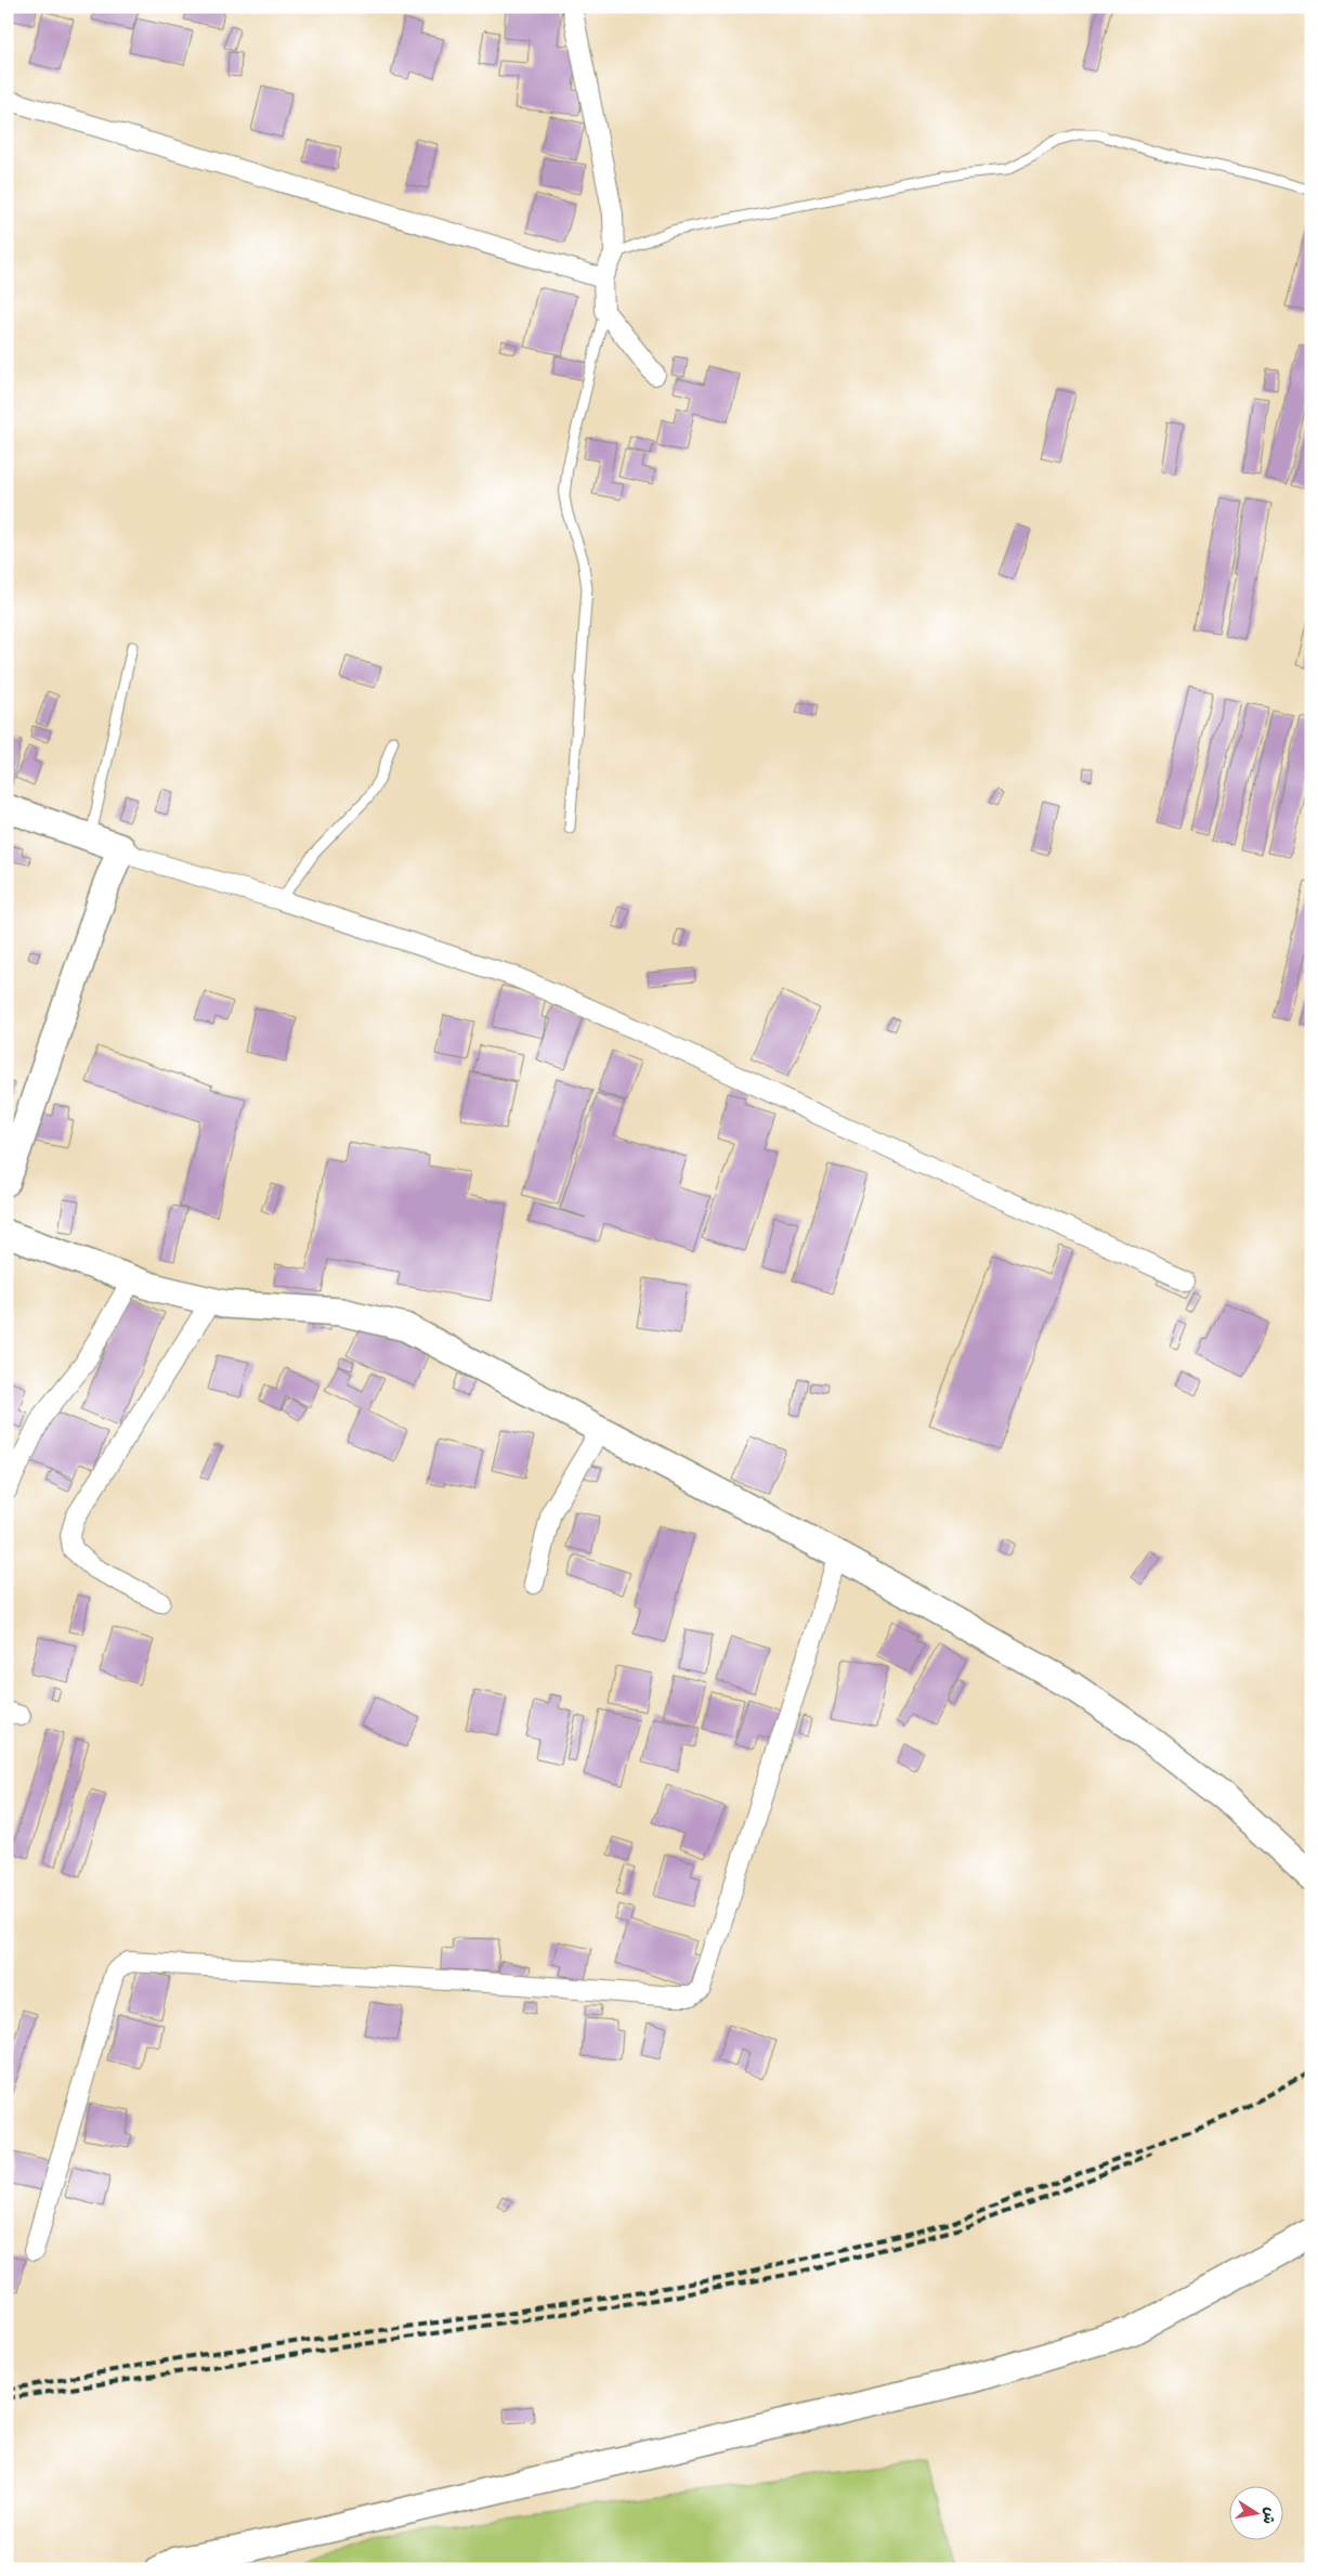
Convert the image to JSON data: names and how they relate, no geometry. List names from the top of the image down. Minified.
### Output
{"north":"right"}
